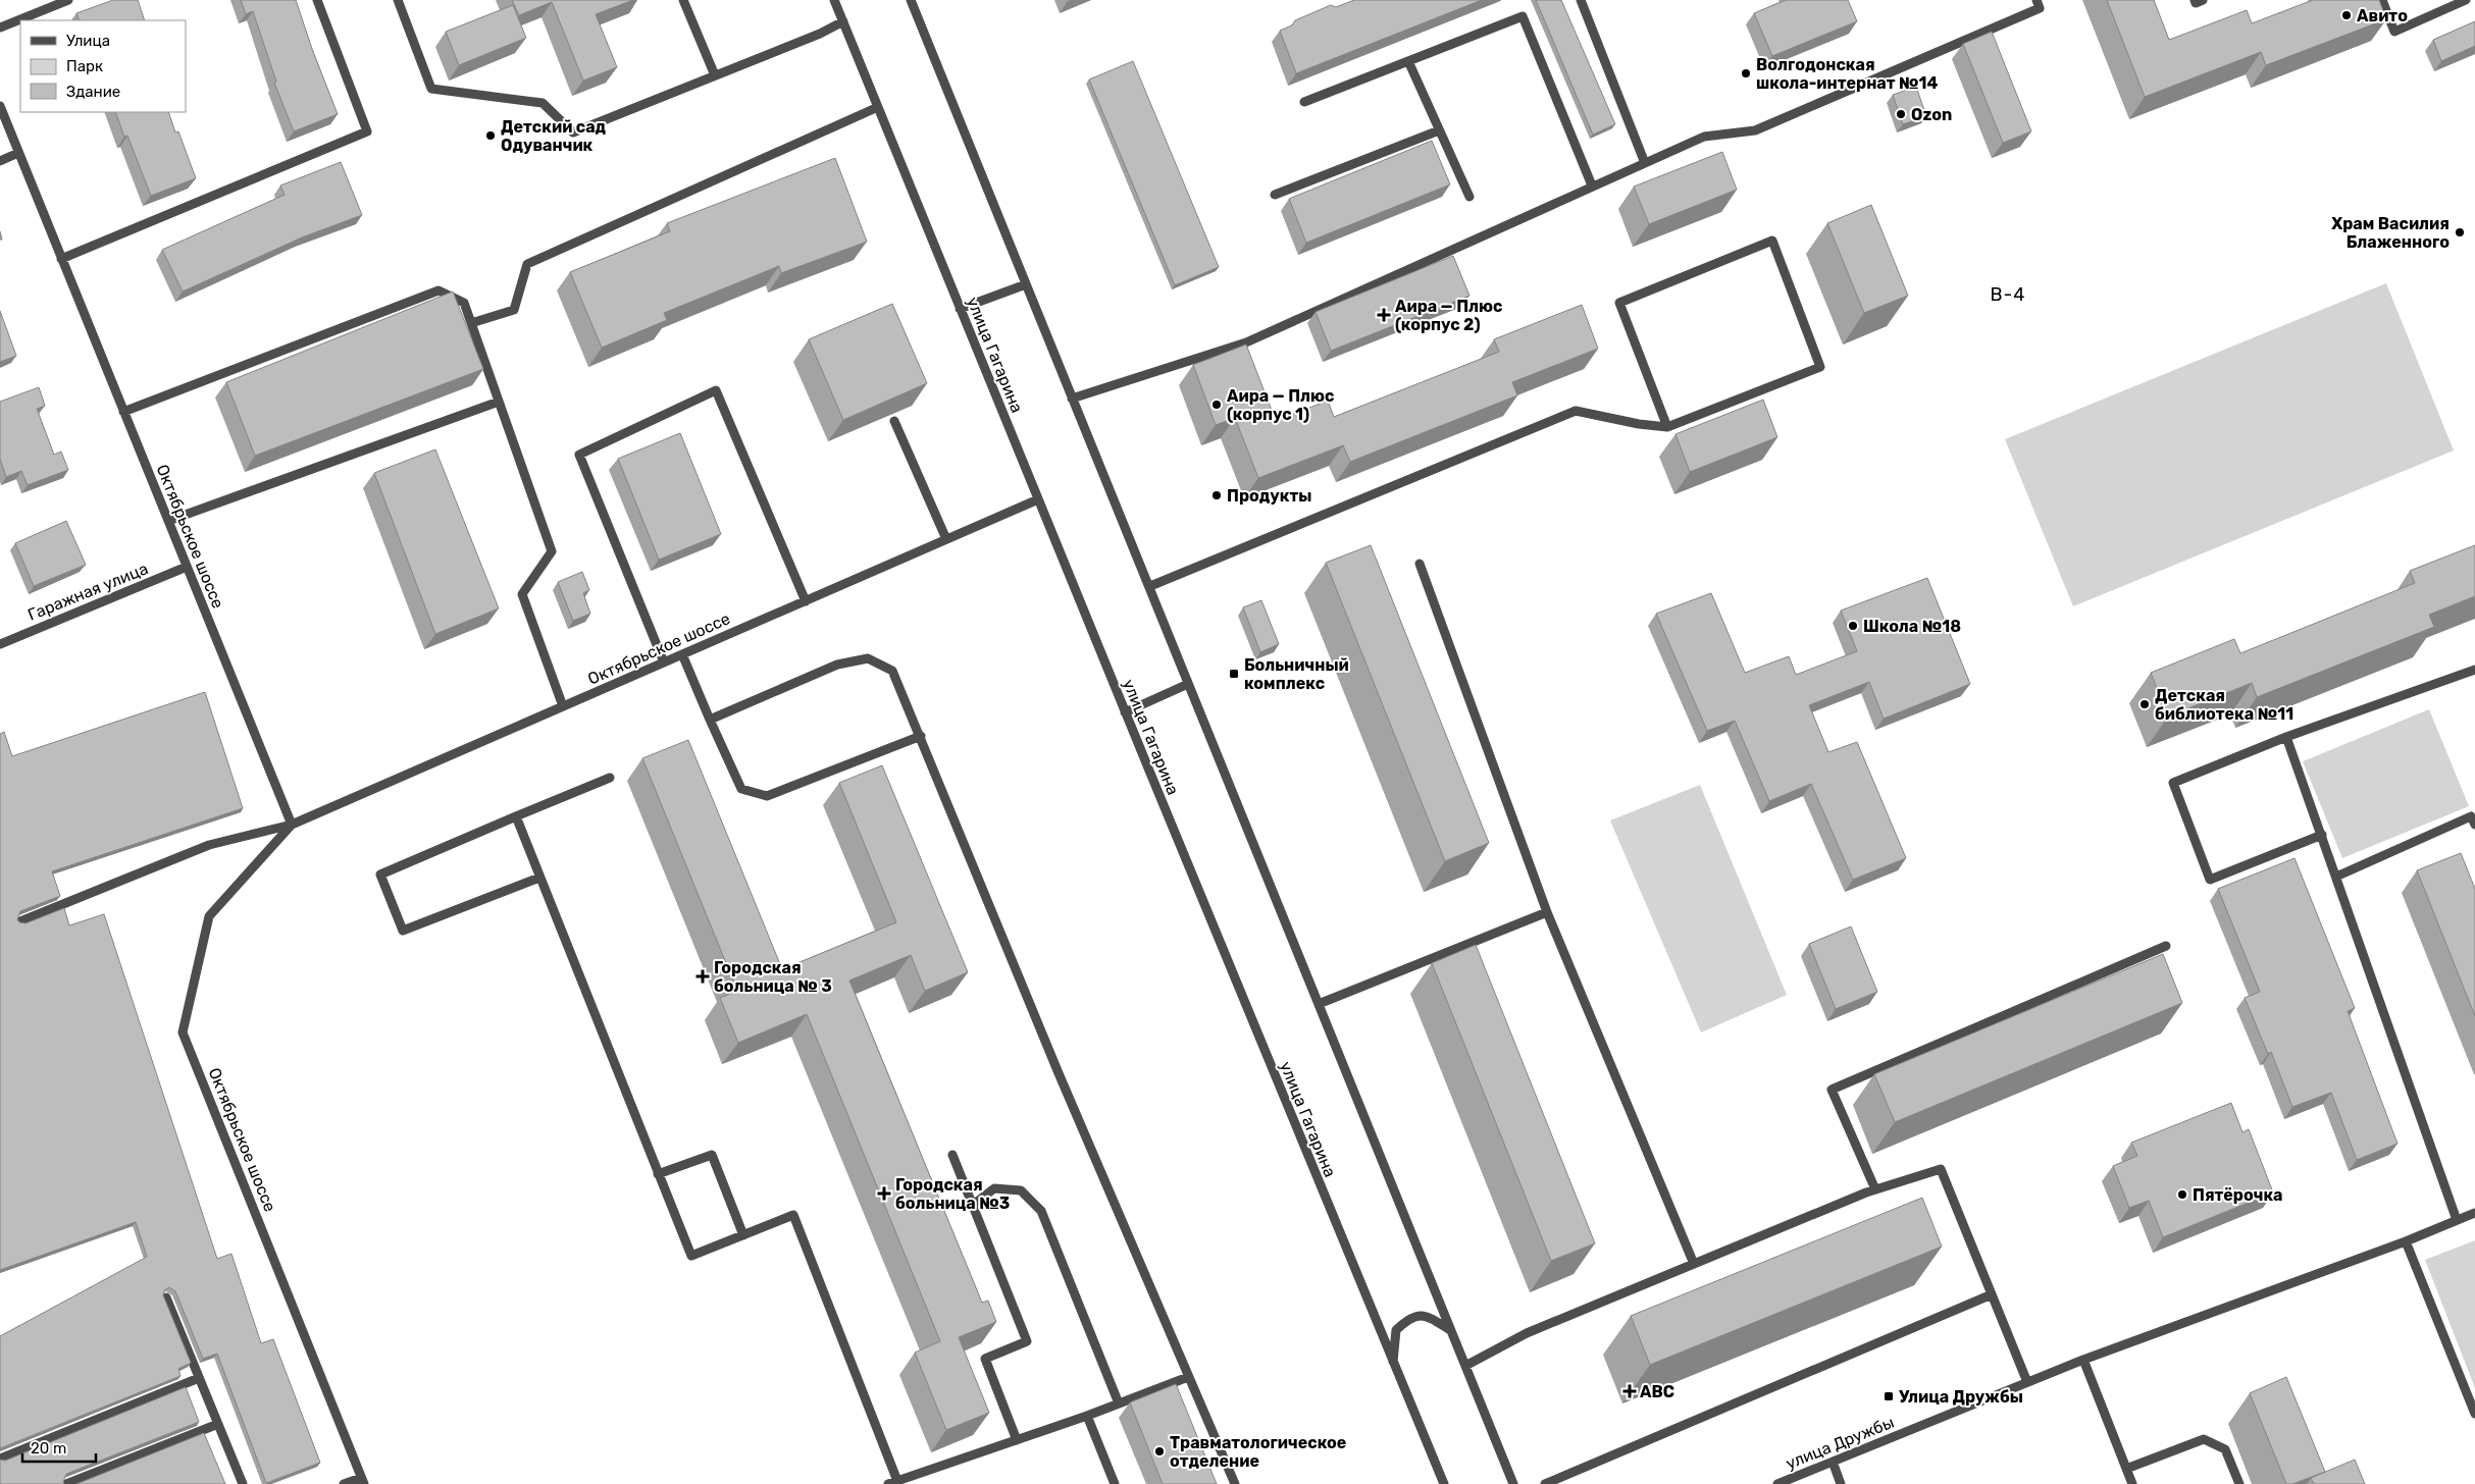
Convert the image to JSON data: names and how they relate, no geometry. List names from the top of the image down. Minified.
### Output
{"streets":{"street":["улица Гагарина","Октябрьское шоссе","Гаражная улица","улица Дружбы"]},"crossings":[["улица Гагарина","Октябрьское шоссе"],["Октябрьское шоссе","Гаражная улица"]],"districts":["В-4"],"places":{"other":["Авито","Волгодонская школа-интернат №14","Ozon","Детский сад Одуванчик","Храм Василия Блаженного","Аира — Плюс (корпус 1)","Продукты","Школа №18","Детская библиотека №11","Пятёрочка","Травматологическое отделение"],"health":["Аира — Плюс (корпус 2)","Городская больница № 3","Городская больница №3","ABC"],"transit":["Больничный комплекс","Улица Дружбы"]},"legend":["Улица","Парк","Здание"],"scale_bar":"20 m"}
